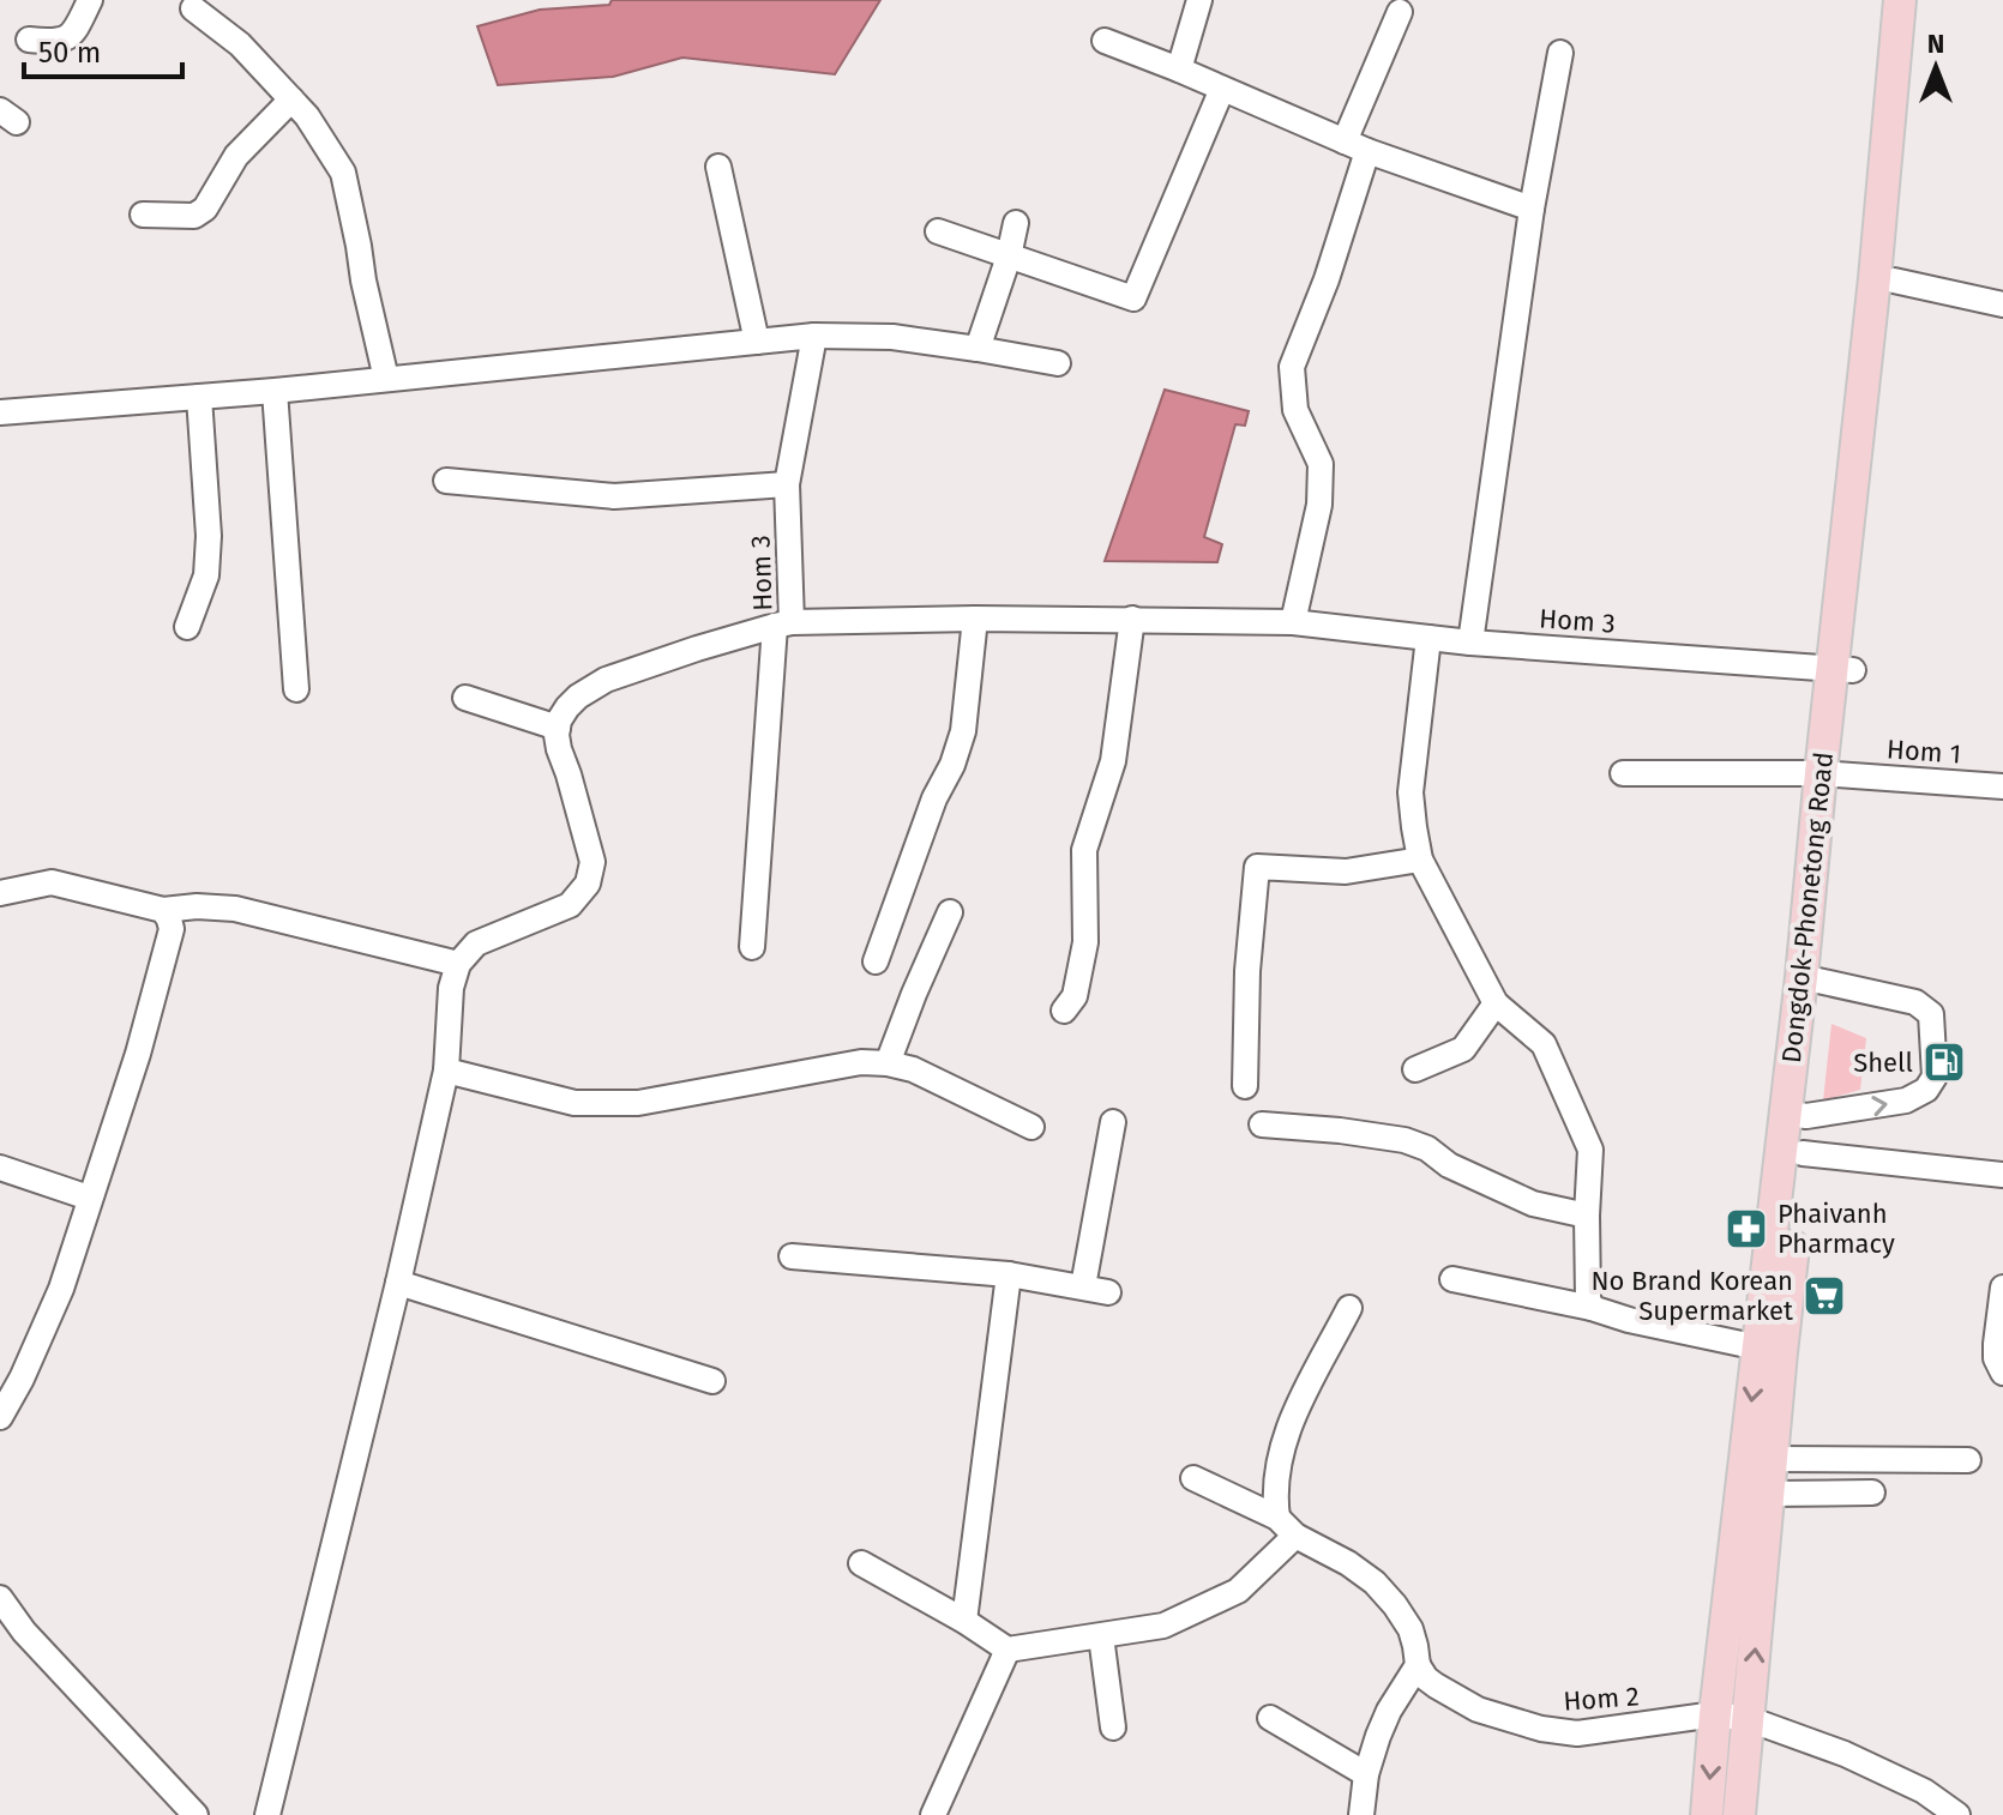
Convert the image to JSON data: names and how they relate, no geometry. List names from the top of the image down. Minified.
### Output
{"streets":{"main road":["Dongdok-Phonetong Road"],"street":["Hom 3","Hom 1","Hom 2"]},"crossings":[["Hom 3","Dongdok-Phonetong Road"],["Hom 1","Dongdok-Phonetong Road"],["Dongdok-Phonetong Road","Hom 2"]],"places":{"fuel station":["Shell"],"pharmacy":["Phaivanh Pharmacy"],"supermarket":["No Brand Korean Supermarket"]},"scale_bar":"50 m","north":"top"}
